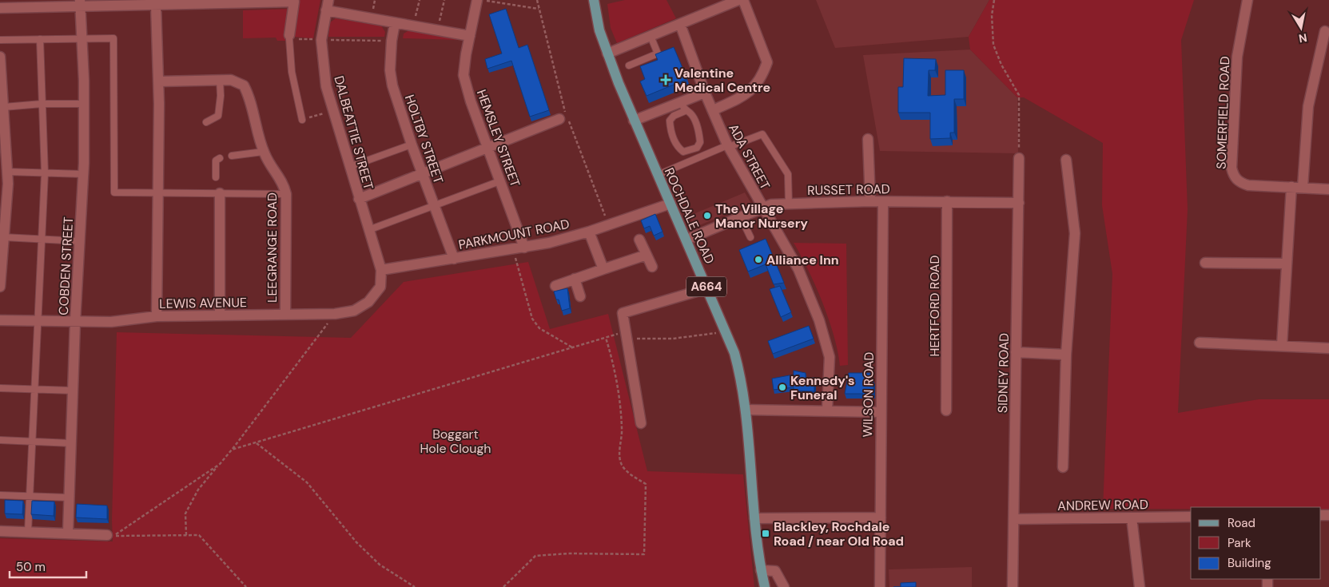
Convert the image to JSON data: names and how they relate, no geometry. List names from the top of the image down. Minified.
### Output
{"streets":{"main road":["ROCHDALE ROAD","A664"],"street":["SOMERFIELD ROAD","DALBEATTIE STREET","HEMSLEY STREET","HOLTBY STREET","ADA STREET","RUSSET ROAD","PARKMOUNT ROAD","LEEGRANGE ROAD","COBDEN STREET","LEWIS AVENUE","HERTFORD ROAD","SIDNEY ROAD","WILSON ROAD","ANDREW ROAD"]},"crossings":[["DALBEATTIE STREET","PARKMOUNT ROAD"],["DALBEATTIE STREET","LEWIS AVENUE"],["HEMSLEY STREET","PARKMOUNT ROAD"],["HOLTBY STREET","PARKMOUNT ROAD"],["ADA STREET","RUSSET ROAD"],["RUSSET ROAD","ROCHDALE ROAD"],["RUSSET ROAD","HERTFORD ROAD"],["RUSSET ROAD","SIDNEY ROAD"],["RUSSET ROAD","WILSON ROAD"],["ROCHDALE ROAD","PARKMOUNT ROAD"],["PARKMOUNT ROAD","LEWIS AVENUE"],["LEEGRANGE ROAD","LEWIS AVENUE"],["COBDEN STREET","LEWIS AVENUE"],["SIDNEY ROAD","ANDREW ROAD"]],"parks":["Boggart Hole Clough"],"places":{"health":["Valentine Medical Centre"],"other":["The Village Manor Nursery","Alliance Inn","Kennedy's Funeral"],"transit":["Blackley, Rochdale Road / near Old Road"]},"legend":["Road","Park","Building"],"scale_bar":"50 m","north":"bottom"}
